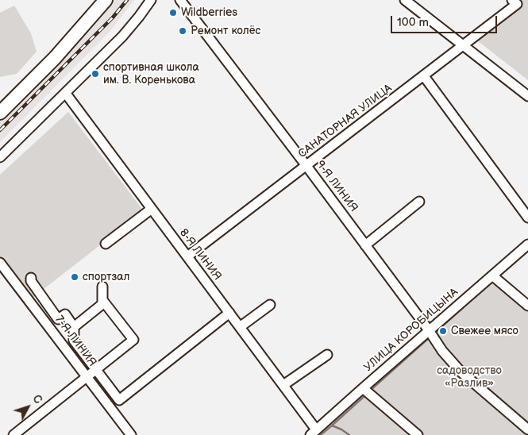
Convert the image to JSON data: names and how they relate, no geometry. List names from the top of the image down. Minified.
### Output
{"streets":{"street":["САНАТОРНАЯ УЛИЦА","9-Я ЛИНИЯ","8-Я ЛИНИЯ","УЛИЦА КОРОБИЦЫНА","7-Я ЛИНИЯ"]},"crossings":[["САНАТОРНАЯ УЛИЦА","9-Я ЛИНИЯ"],["САНАТОРНАЯ УЛИЦА","8-Я ЛИНИЯ"],["9-Я ЛИНИЯ","УЛИЦА КОРОБИЦЫНА"],["8-Я ЛИНИЯ","УЛИЦА КОРОБИЦЫНА"]],"parks":["садоводство «Разлив»"],"places":["Wildberries","Ремонт колёс","спортивная школа им. В. Коренькова","спортзал","Свежее мясо"],"scale_bar":"100 m","north":"top right"}
